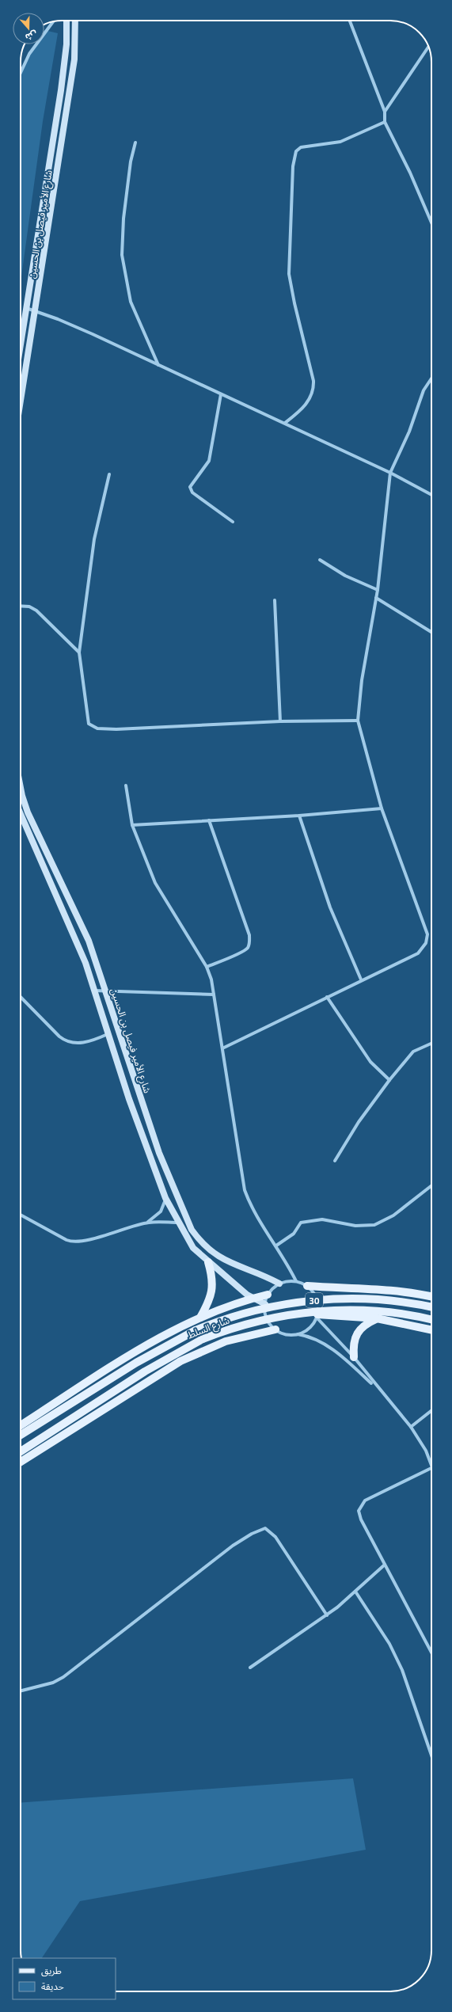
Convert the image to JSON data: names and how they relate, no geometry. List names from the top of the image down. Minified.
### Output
{"streets":{"main road":["30","شارع السلط"],"street":["شارع الأمير فيصل بن الحسين"]},"legend":["طريق","حديقة"],"north":"bottom"}
